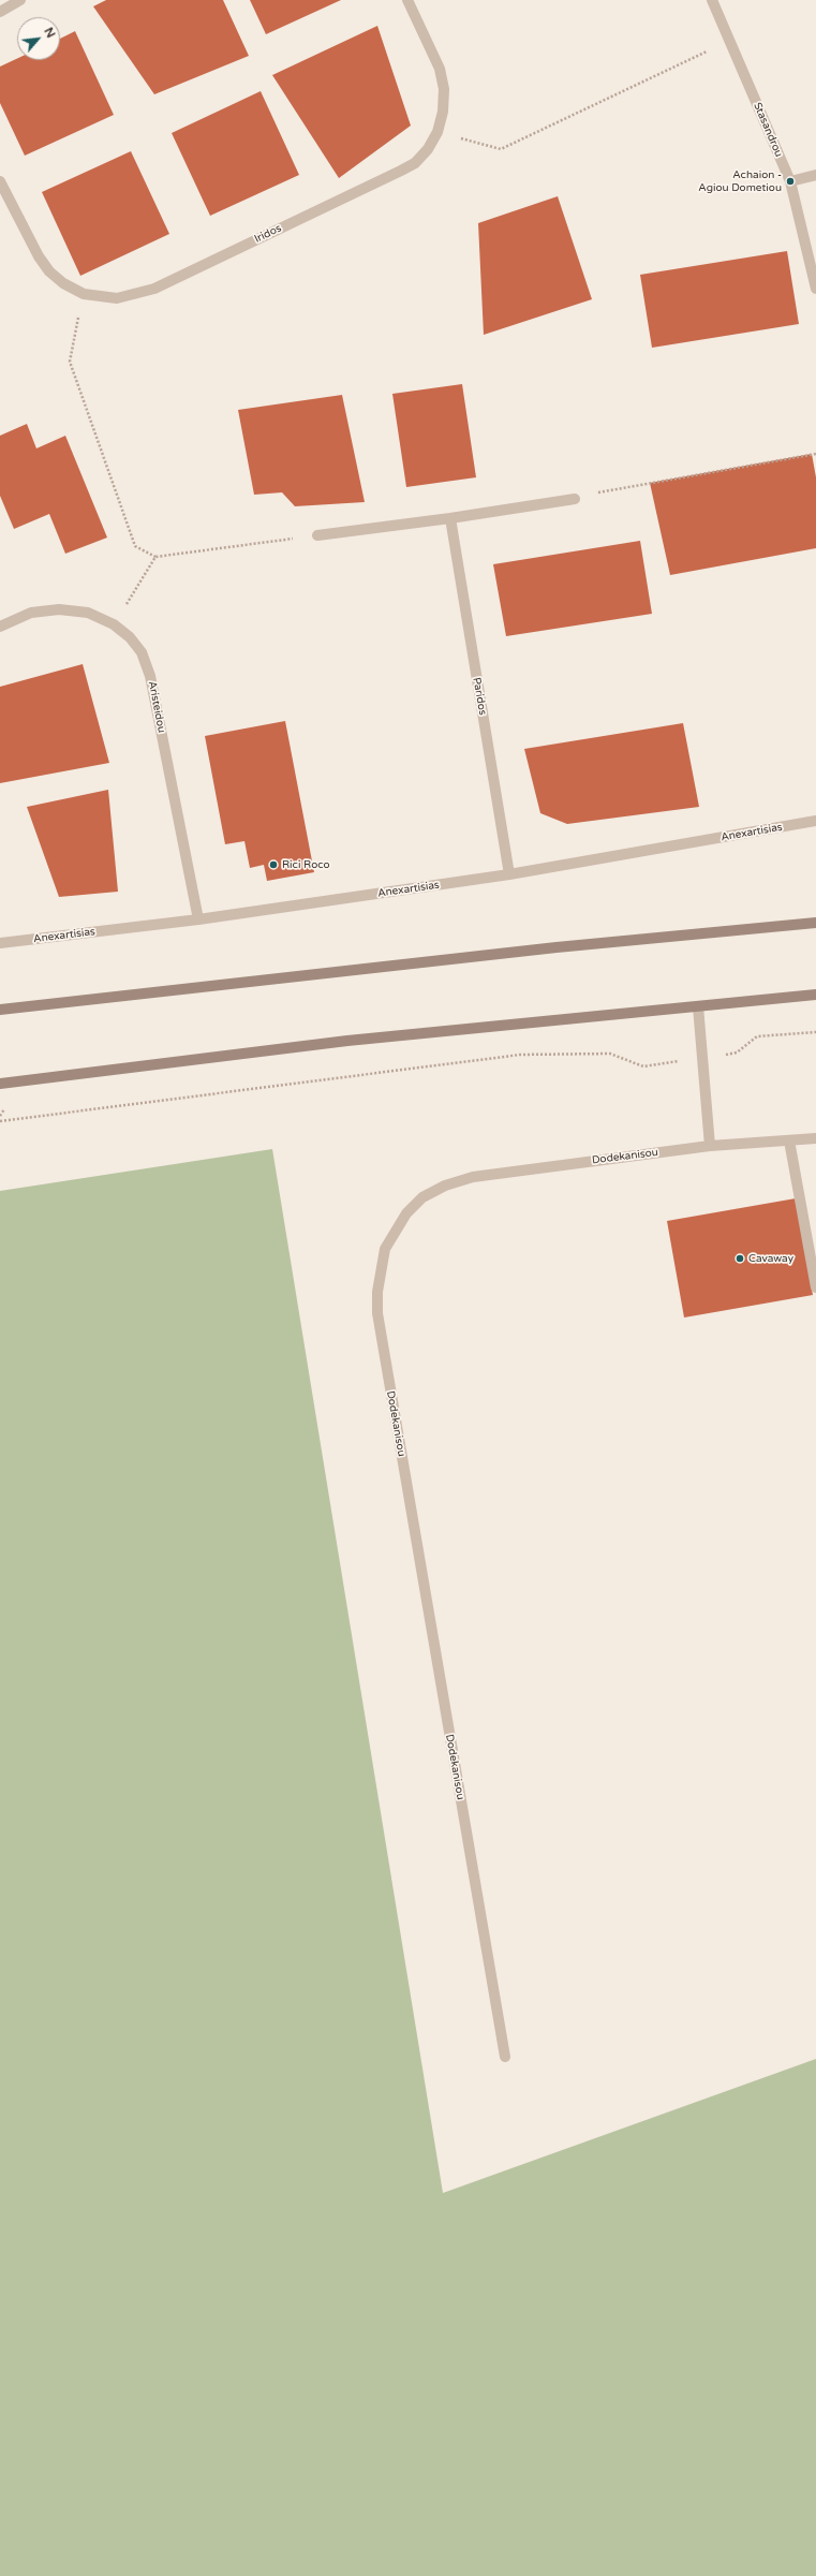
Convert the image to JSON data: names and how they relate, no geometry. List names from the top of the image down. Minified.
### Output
{"streets":{"street":["Stasandrou","Iridos","Paridos","Aristeidou","Anexartisias","Dodekanisou"]},"crossings":[["Paridos","Anexartisias"],["Aristeidou","Anexartisias"]],"places":["Achaion - Agiou Dometiou","Rici Roco","Cavaway"],"north":"top right"}
